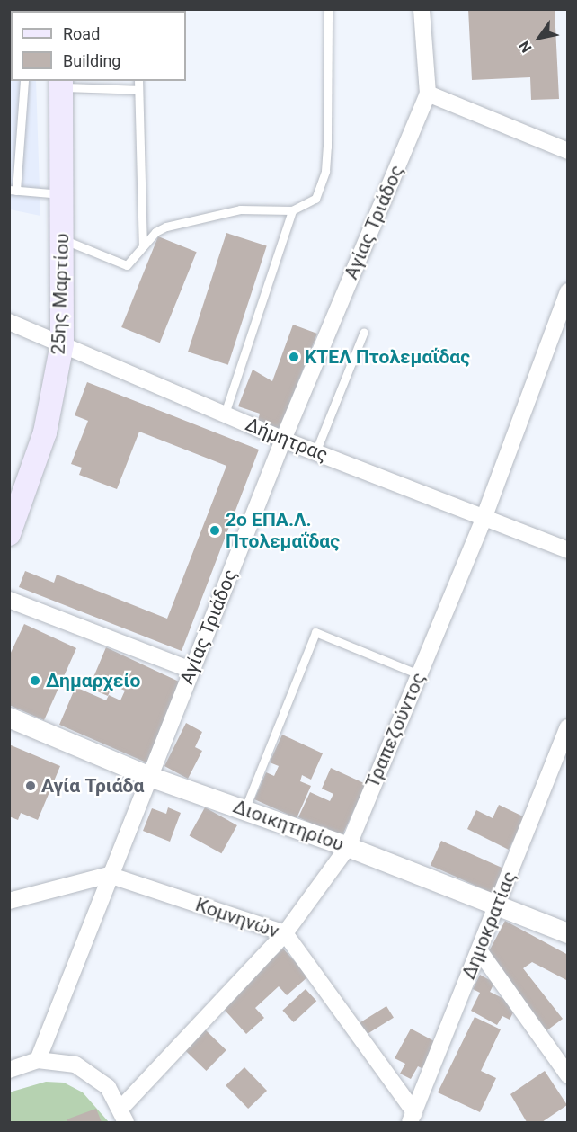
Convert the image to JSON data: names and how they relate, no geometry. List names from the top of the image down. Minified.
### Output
{"streets":{"main road":["25ης Μαρτίου"],"street":["Αγίας Τριάδος","Δήμητρας","Τραπεζούντος","Διοικητηρίου","Κομνηνών","Δημοκρατίας"]},"crossings":[["Αγίας Τριάδος","Δήμητρας"],["Αγίας Τριάδος","Διοικητηρίου"],["Αγίας Τριάδος","Κομνηνών"],["25ης Μαρτίου","Δήμητρας"],["Δήμητρας","Τραπεζούντος"],["Τραπεζούντος","Διοικητηρίου"],["Τραπεζούντος","Κομνηνών"],["Διοικητηρίου","Δημοκρατίας"],["Κομνηνών","Δημοκρατίας"]],"places":["ΚΤΕΛ Πτολεμαΐδας","2ο ΕΠΑ.Λ. Πτολεμαΐδας","Δημαρχείο","Αγία Τριάδα"],"legend":["Road","Building"],"north":"bottom left"}
